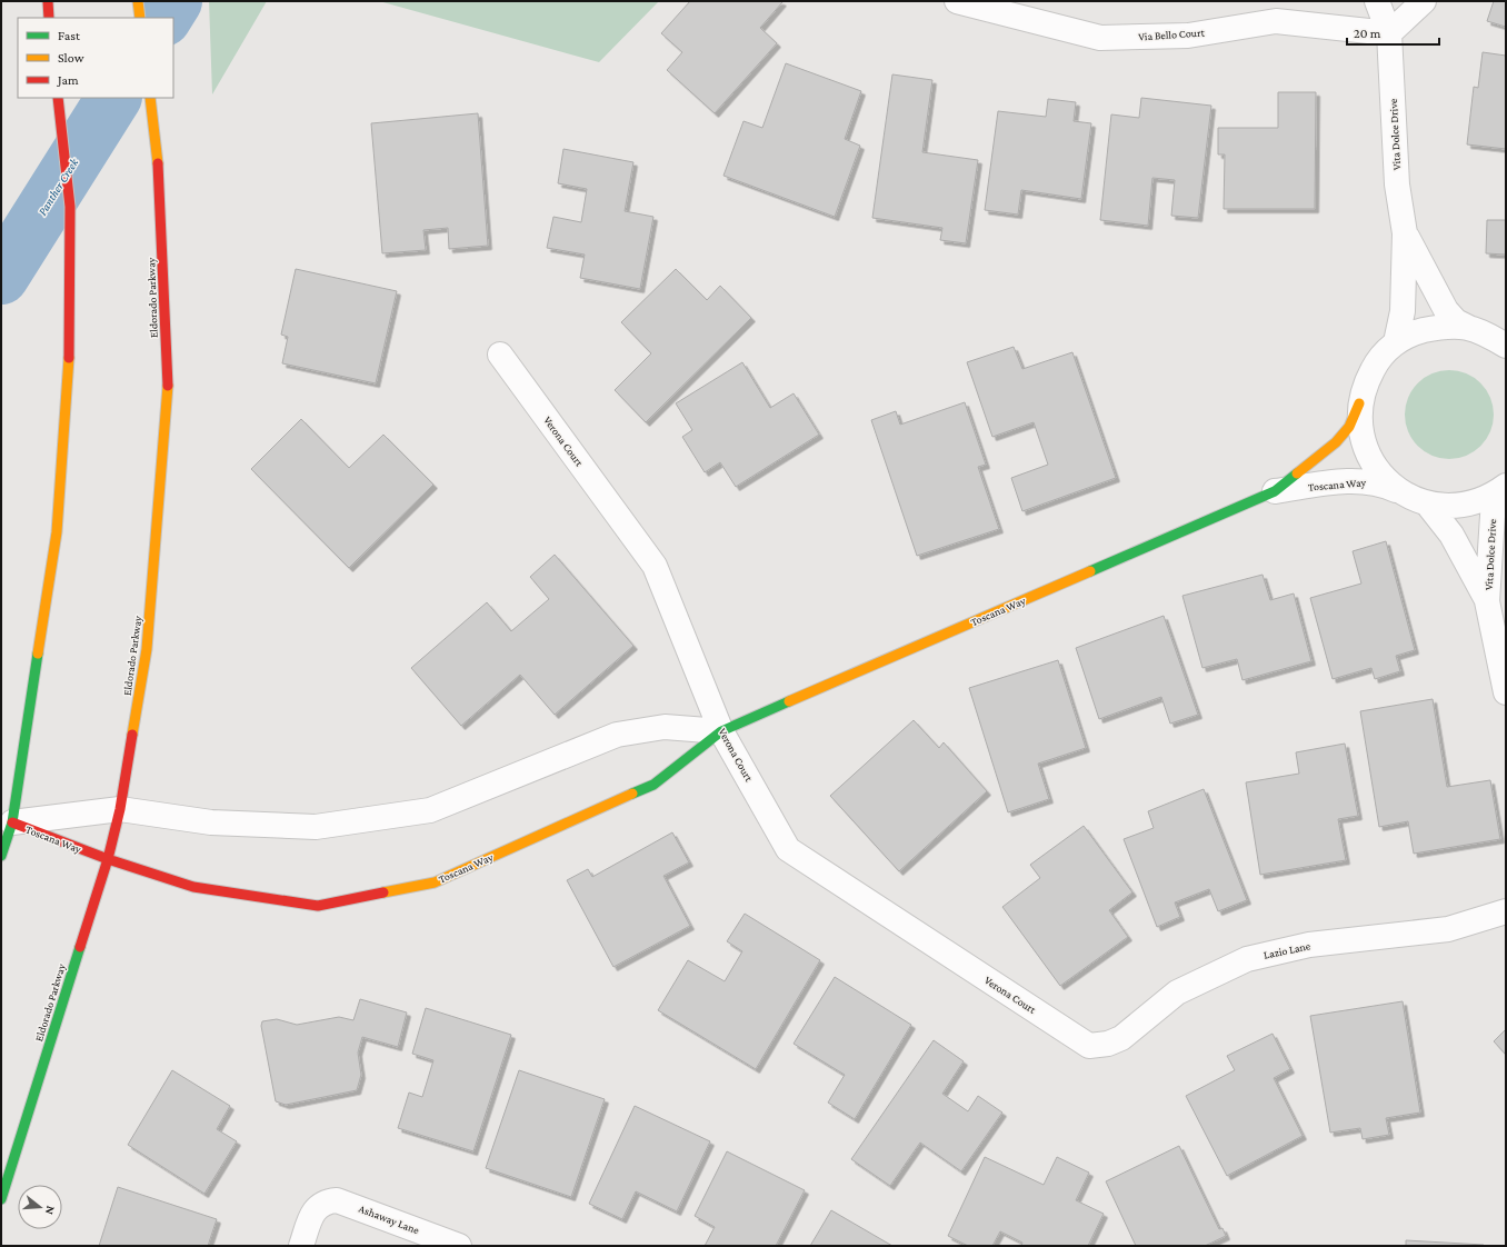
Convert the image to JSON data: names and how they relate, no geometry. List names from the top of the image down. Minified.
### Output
{"streets":{"main road":["Eldorado Parkway","Toscana Way"],"street":["Via Bello Court","Vita Dolce Drive","Verona Court","Lazio Lane","Ashaway Lane"]},"crossings":[["Via Bello Court","Vita Dolce Drive"],["Vita Dolce Drive","Toscana Way"],["Eldorado Parkway","Toscana Way"],["Verona Court","Toscana Way"],["Verona Court","Lazio Lane"]],"water":["Panther Creek"],"legend":["Fast","Slow","Jam"],"scale_bar":"20 m","north":"right"}
